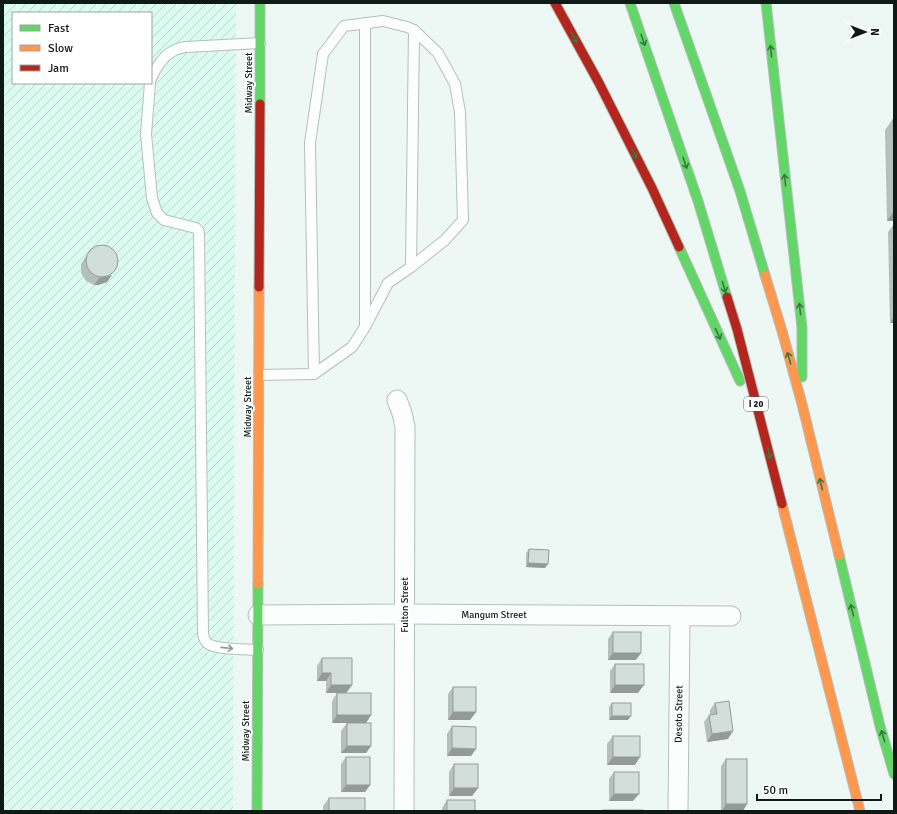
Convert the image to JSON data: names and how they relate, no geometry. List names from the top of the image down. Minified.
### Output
{"streets":{"main road":["Midway Street","I 20"],"street":["Fulton Street","Mangum Street","Desoto Street"]},"crossings":[["Midway Street","Mangum Street"],["Fulton Street","Mangum Street"],["Mangum Street","Desoto Street"]],"legend":["Fast","Slow","Jam"],"scale_bar":"50 m","north":"right"}
